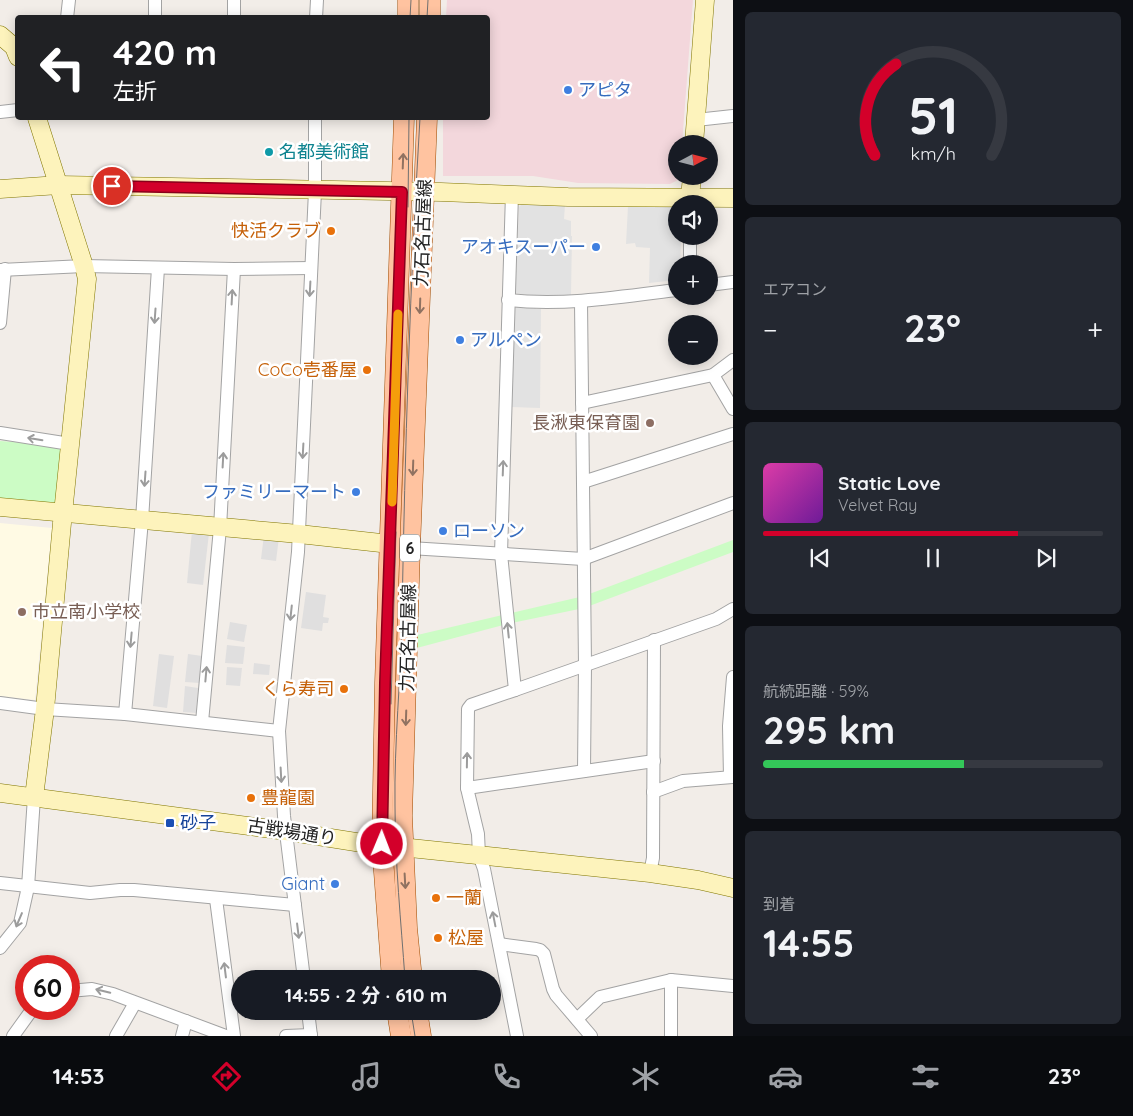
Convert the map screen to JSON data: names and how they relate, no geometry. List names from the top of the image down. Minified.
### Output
{"streets":{"main road":["力石名古屋線","6"],"street":["古戦場通り"]},"crossings":[["力石名古屋線","古戦場通り"]],"places":{"other":["アピタ","名都美術館","快活クラブ","アオキスーパー","アルペン","CoCo壱番屋","長湫東保育園","ファミリーマート","ローソン","市立南小学校","くら寿司","豊龍園","Giant","一蘭","松屋"],"transit":["砂子"]},"north":"right","page":{"turn":["420 m","左折"],"map_buttons":["+","−"],"tile":["エアコン",["航続距離 · 59%","295 km"],["到着","14:55"]],"heat":["−","23°","+"],"song":["Static Love","Velvet Ray"],"limit":"60","trip":"14:55 · 2 分 · 610 m","tabs":["14:53","23°"],"gauge":["51","km/h"]}}
